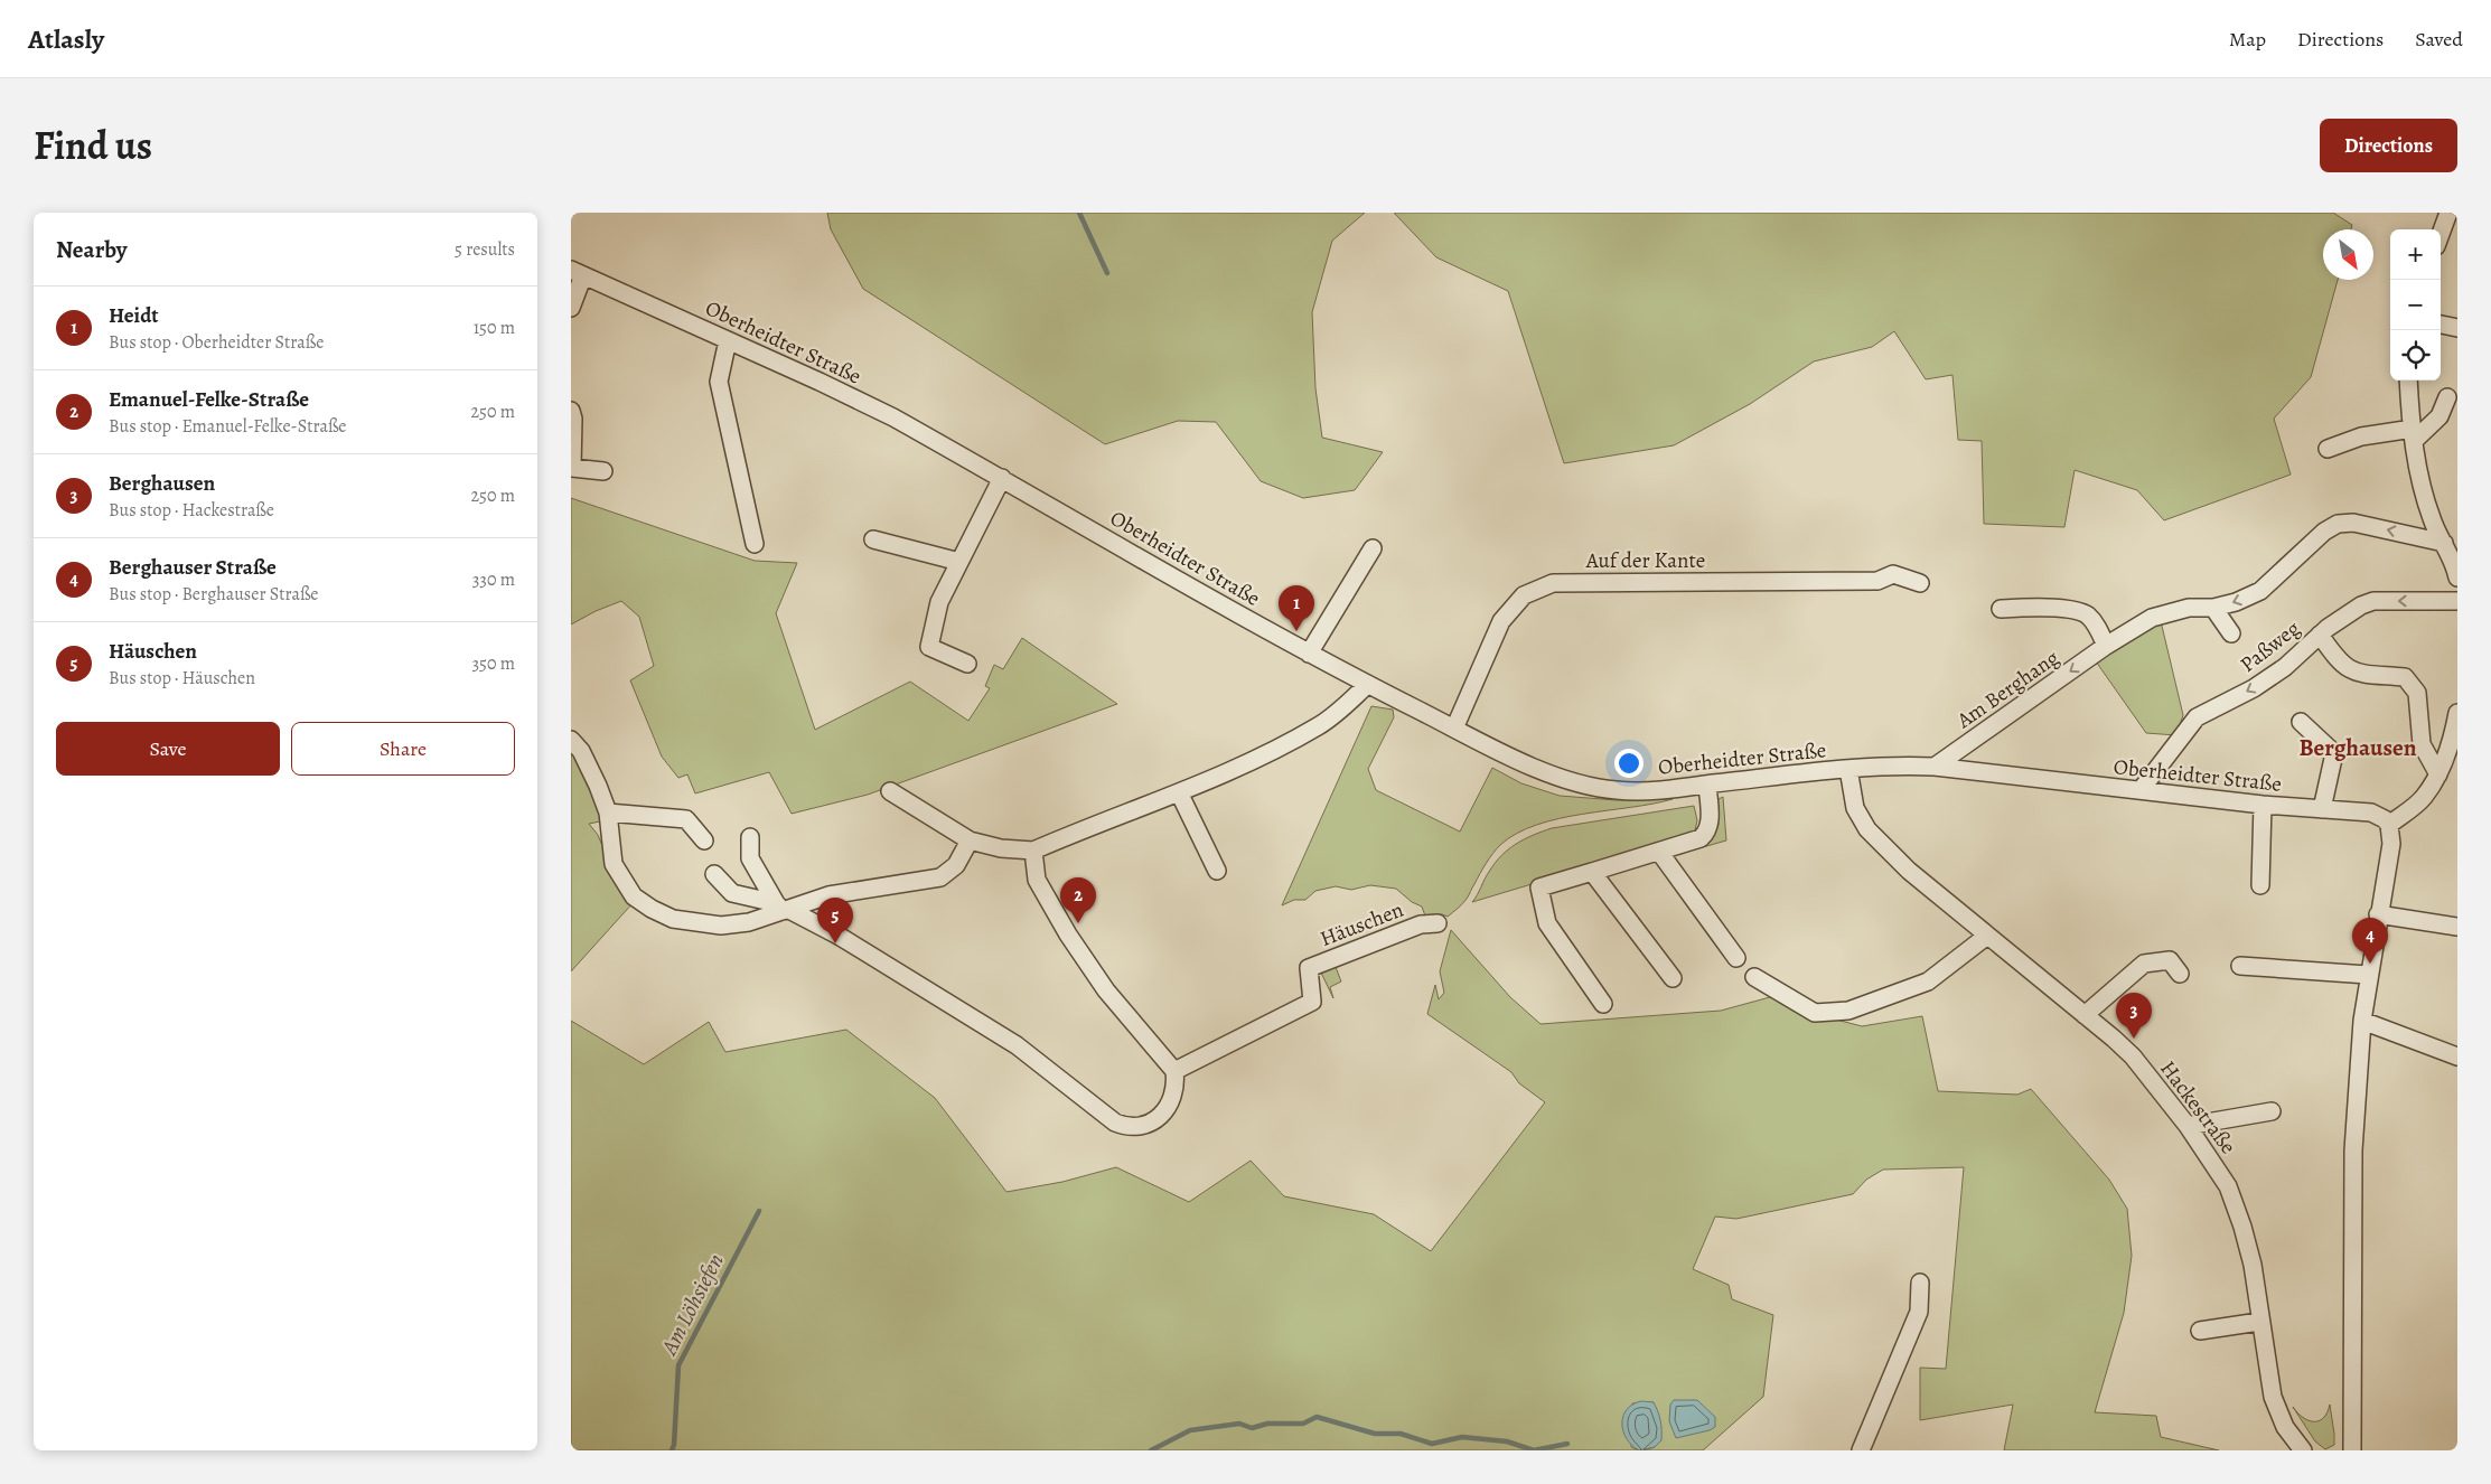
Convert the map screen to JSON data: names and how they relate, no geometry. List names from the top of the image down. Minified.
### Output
{"streets":{"street":["Oberheidter Straße","Auf der Kante","Paßweg","Am Berghang","Häuschen","Hackestraße"]},"crossings":[["Oberheidter Straße","Auf der Kante"],["Oberheidter Straße","Paßweg"],["Oberheidter Straße","Am Berghang"],["Oberheidter Straße","Hackestraße"]],"one_way":["Paßweg","Am Berghang"],"districts":["Berghausen"],"water":["Am Löhsiefen"],"north":"bottom right","page":{"header":"Atlasly","nav":["Map","Directions","Saved"],"title":"Find us","buttons":["Directions",["Save","Share"]],"heading":["Nearby","5 results"],"map_buttons":["+","−"],"list":[{"mark":"1","name":"Heidt","note":"Bus stop · Oberheidter Straße","value":"150 m"},{"mark":"2","name":"Emanuel-Felke-Straße","note":"Bus stop · Emanuel-Felke-Straße","value":"250 m"},{"mark":"3","name":"Berghausen","note":"Bus stop · Hackestraße","value":"250 m"},{"mark":"4","name":"Berghauser Straße","note":"Bus stop · Berghauser Straße","value":"330 m"},{"mark":"5","name":"Häuschen","note":"Bus stop · Häuschen","value":"350 m"}],"pins":["1","2","5","4","3"]}}
